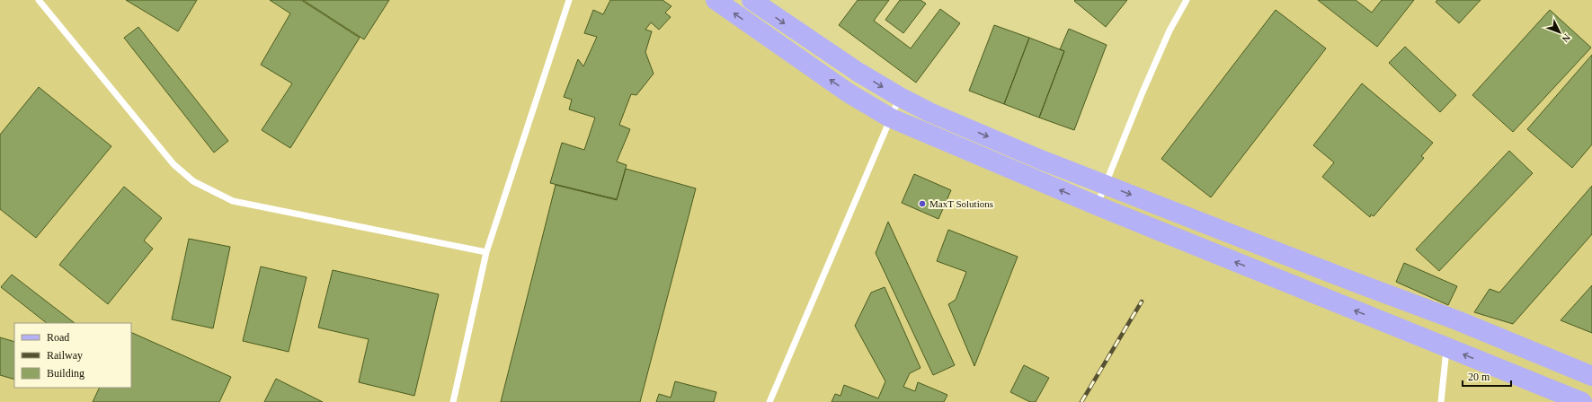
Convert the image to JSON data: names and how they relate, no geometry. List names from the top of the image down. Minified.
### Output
{"places":["MaxT Solutions"],"legend":["Road","Railway","Building"],"scale_bar":"20 m","north":"bottom right"}
